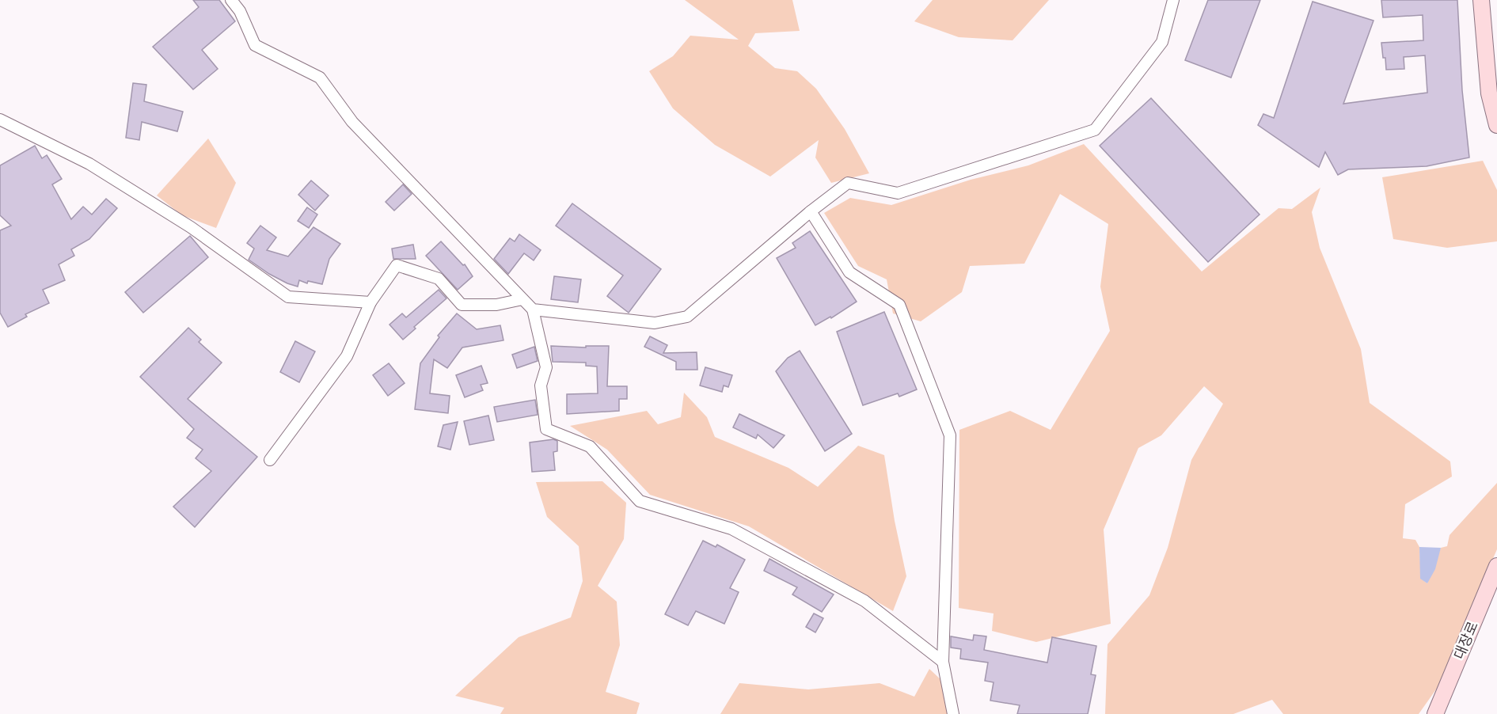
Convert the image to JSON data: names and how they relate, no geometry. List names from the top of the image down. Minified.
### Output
{"streets":{"street":["대장로"]}}
